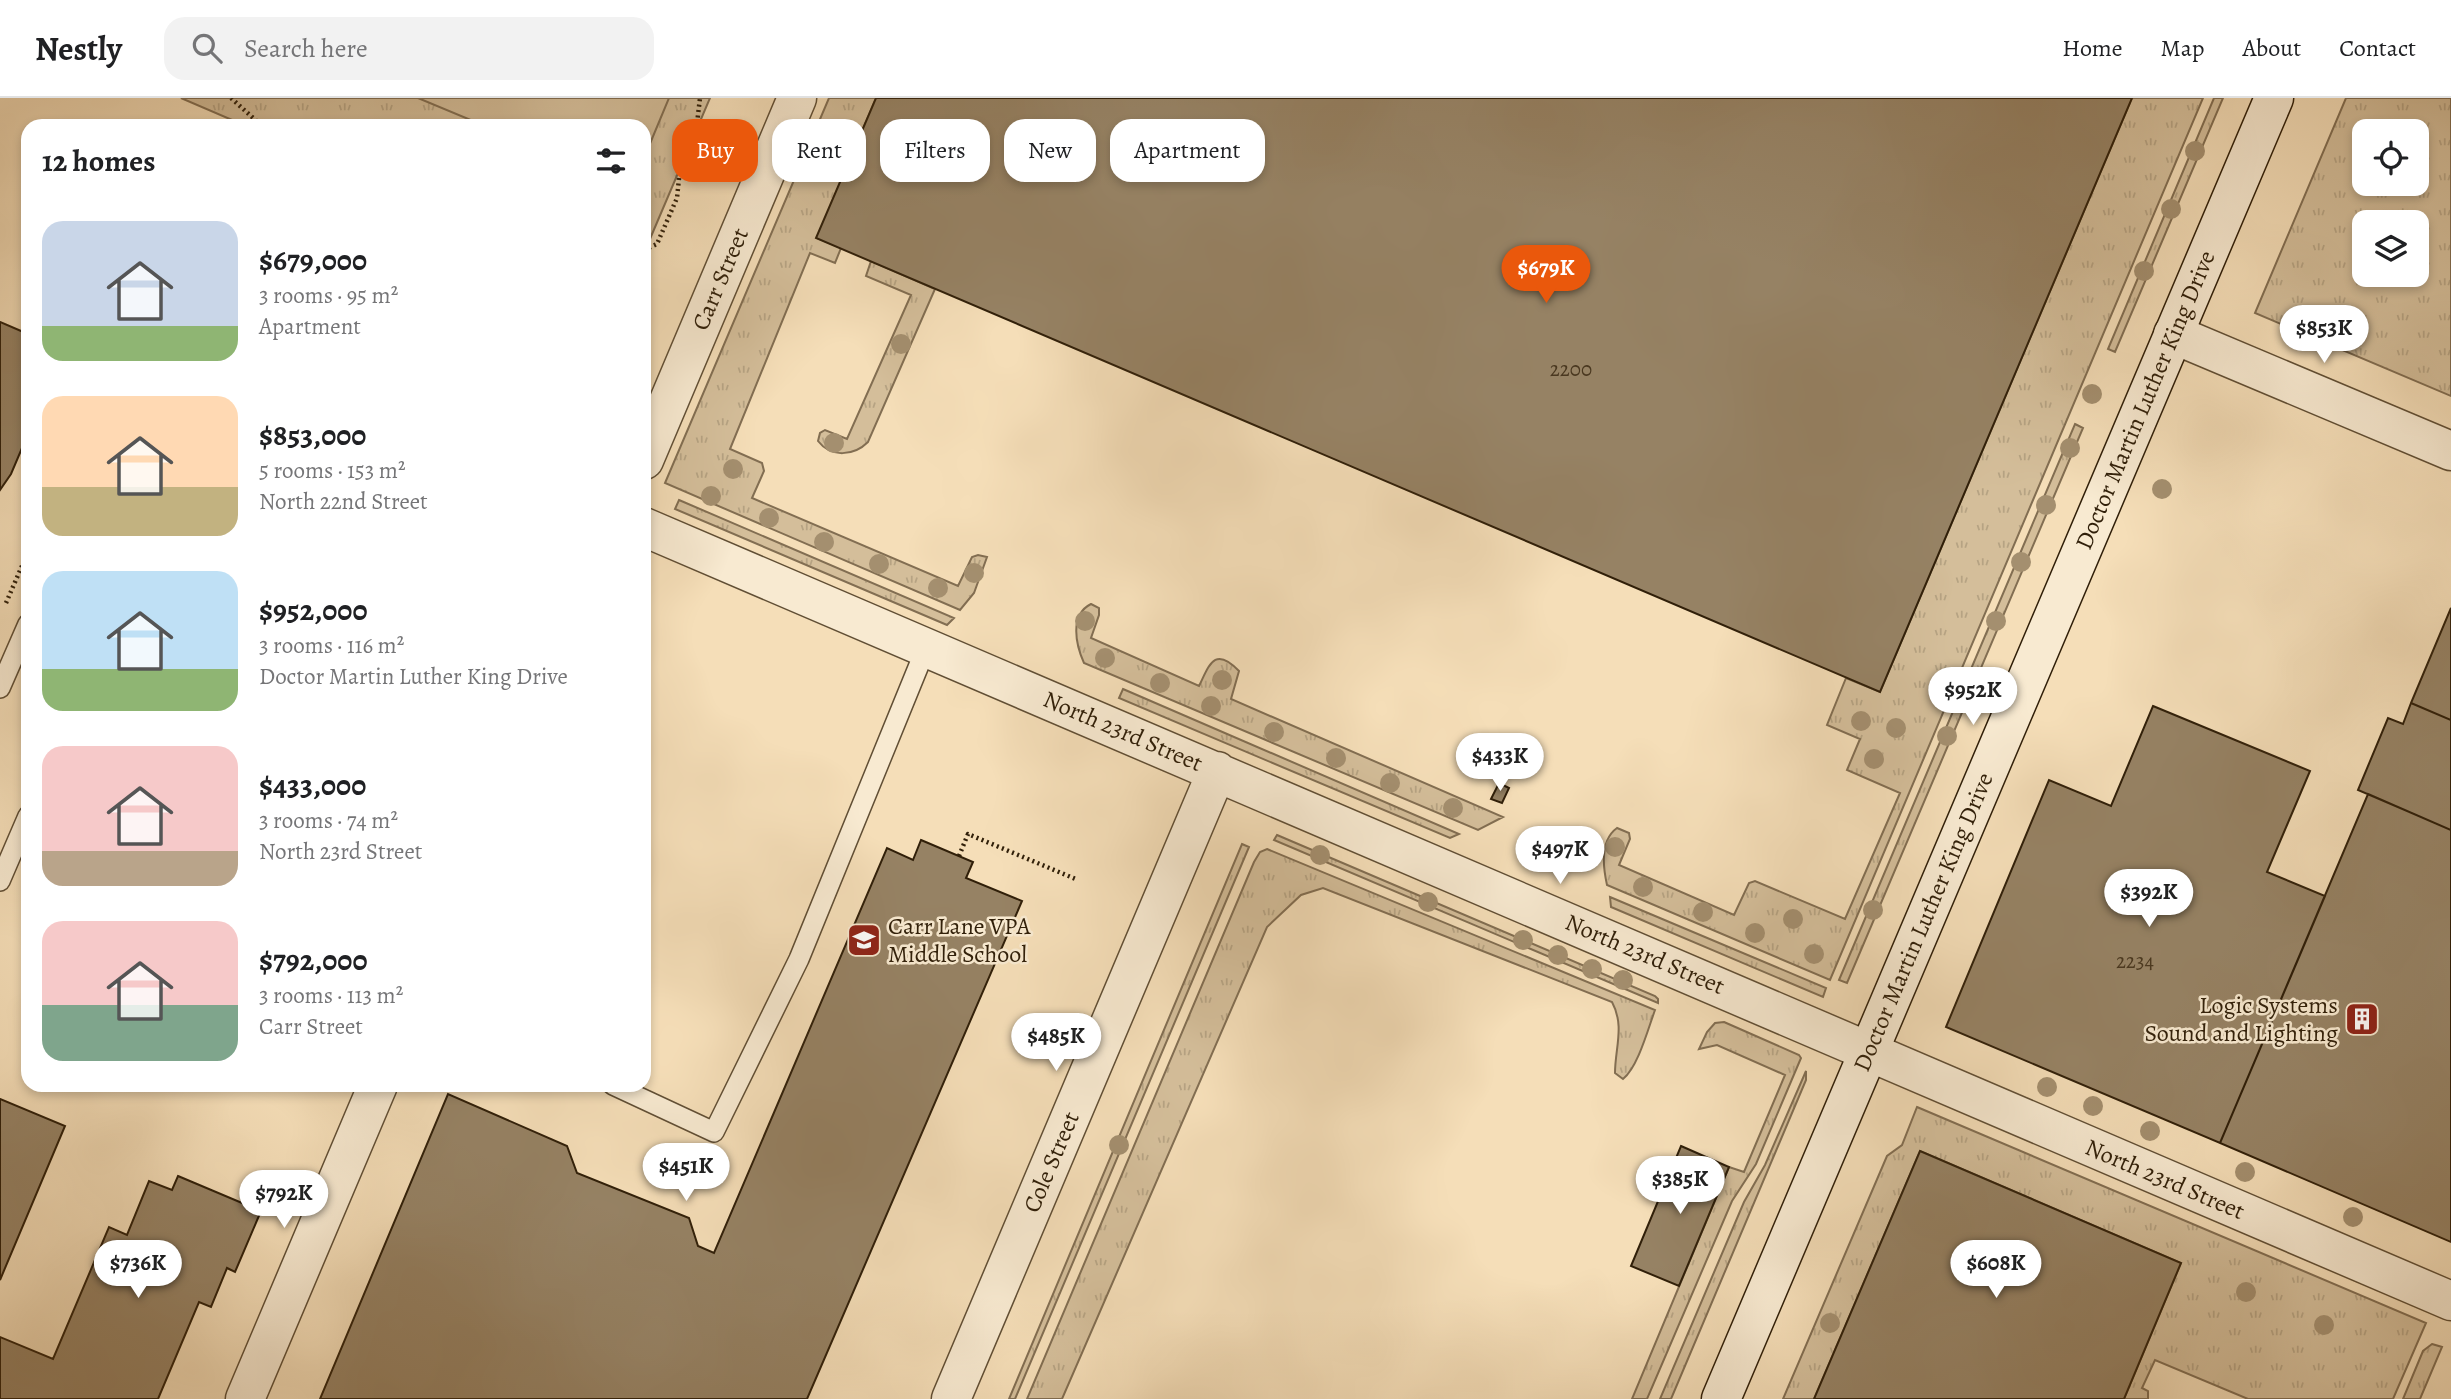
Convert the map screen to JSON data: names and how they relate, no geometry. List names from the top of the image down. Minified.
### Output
{"streets":{"street":["Carr Street","Doctor Martin Luther King Drive","North 23rd Street","Cole Street"]},"crossings":[["Doctor Martin Luther King Drive","North 23rd Street"],["North 23rd Street","Cole Street"]],"places":{"school or university":["Carr Lane VPA Middle School"],"building":["Logic Systems Sound and Lighting"]},"house_numbers":["2200","2234"],"page":{"header":"Nestly","search":"Search here","nav":["Home","Map","About","Contact"],"chip":["Buy","Rent","Filters","New","Apartment"],"heading":"12 homes","list":[{"name":"$679,000","note":"3 rooms · 95 m² · Apartment"},{"name":"$853,000","note":"5 rooms · 153 m² · North 22nd Street"},{"name":"$952,000","note":"3 rooms · 116 m² · Doctor Martin Luther King Drive"},{"name":"$433,000","note":"3 rooms · 74 m² · North 23rd Street"},{"name":"$792,000","note":"3 rooms · 113 m² · Carr Street"}],"price":["$679K","$853K","$952K","$433K","$497K","$392K","$485K","$451K","$385K","$792K","$736K","$608K"]}}
